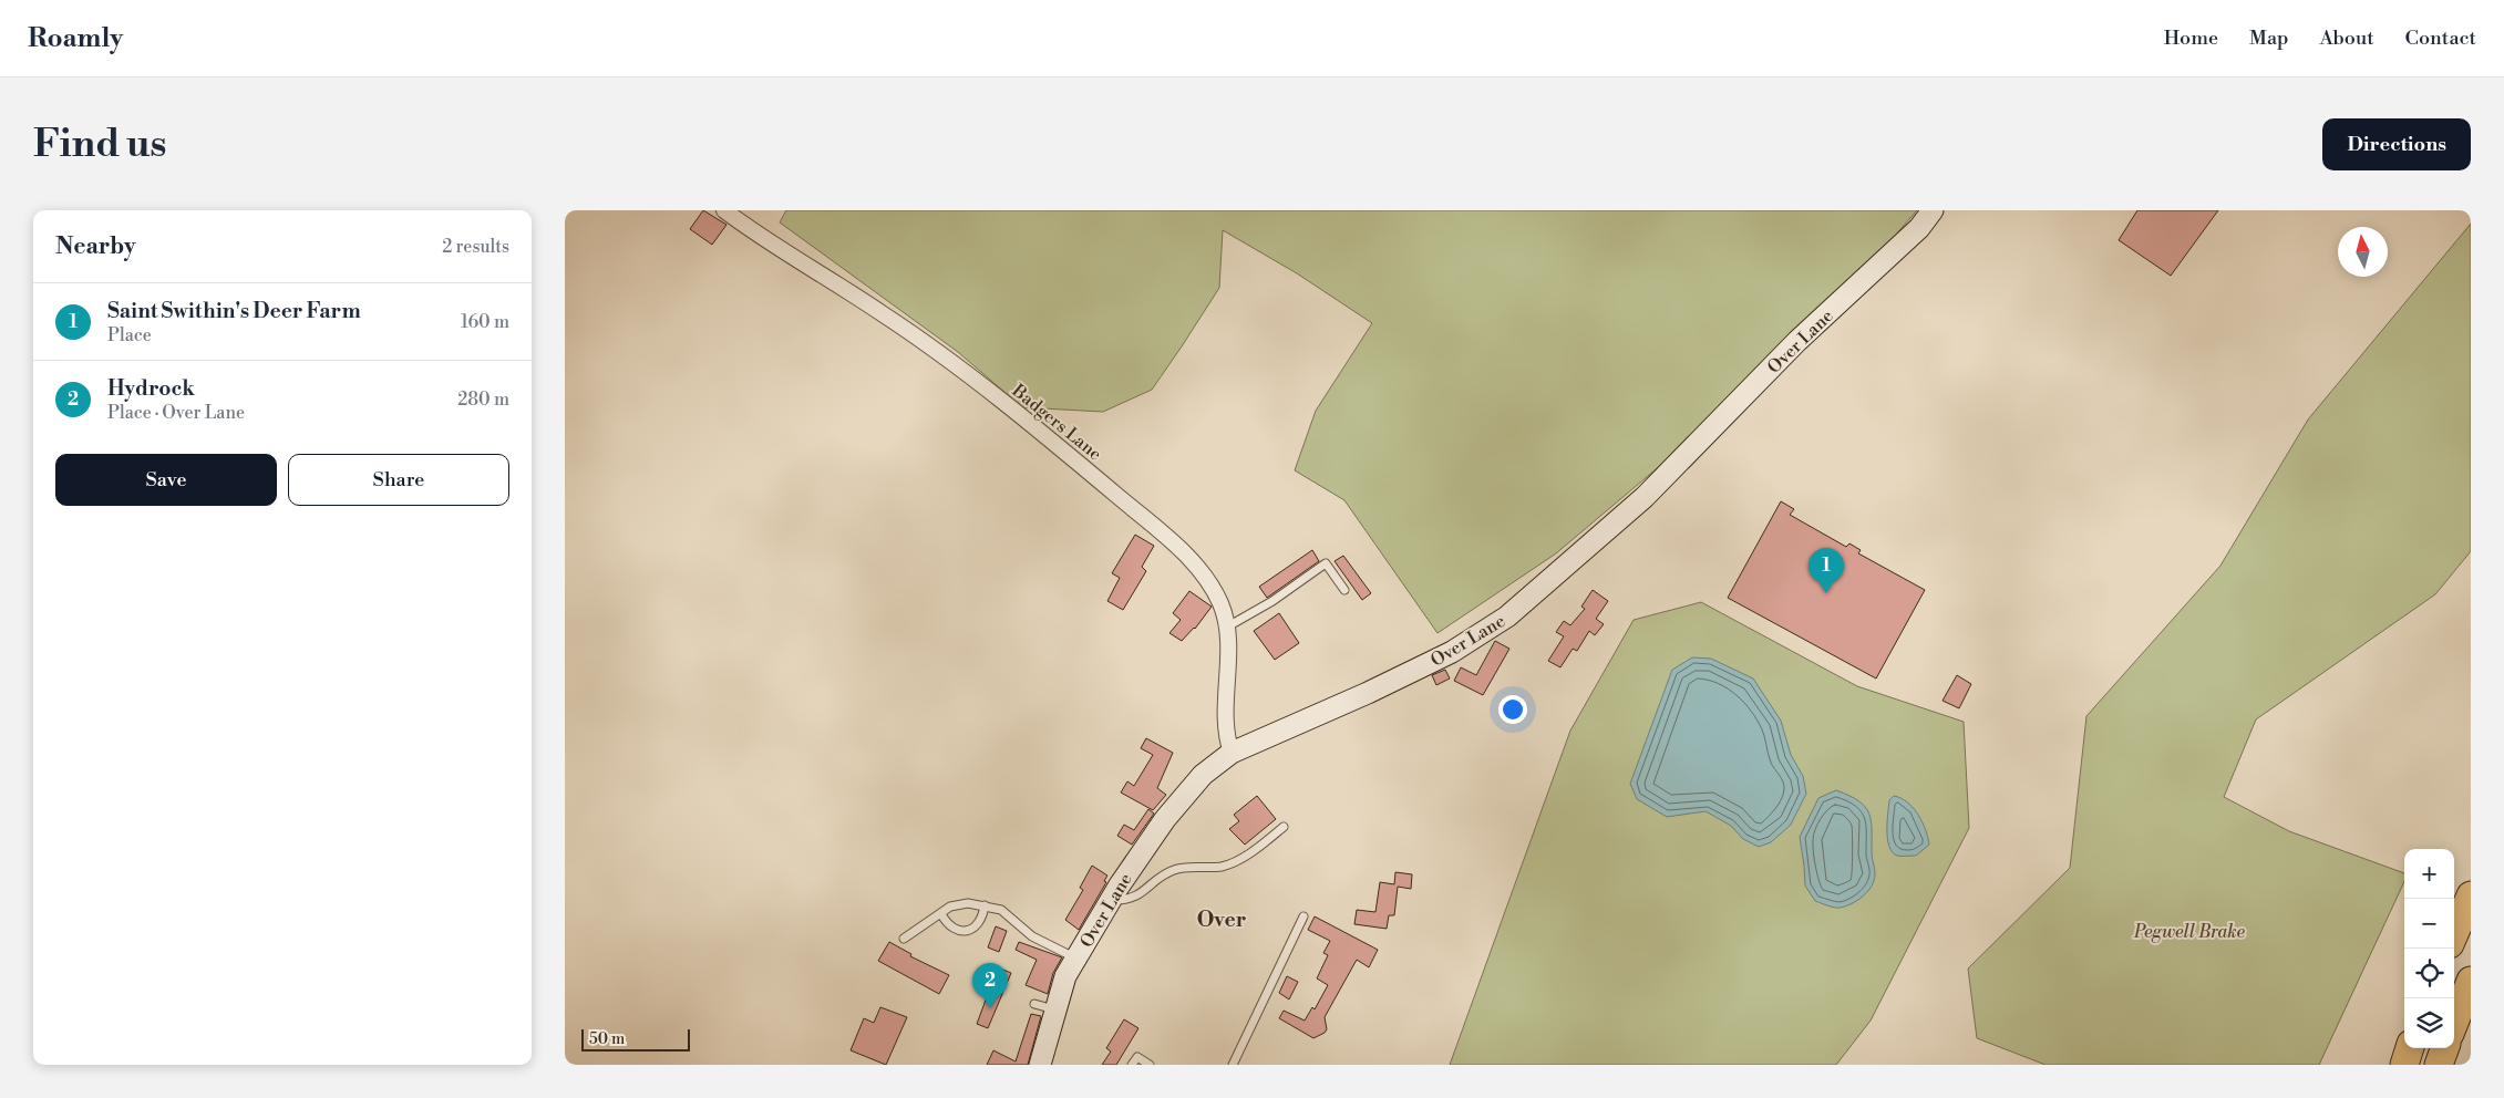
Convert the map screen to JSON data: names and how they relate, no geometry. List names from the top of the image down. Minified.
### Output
{"streets":{"street":["Over Lane","Badgers Lane"]},"crossings":[["Over Lane","Badgers Lane"]],"districts":["Over"],"parks":["Pegwell Brake"],"scale_bar":"50 m","north":"top","page":{"header":"Roamly","nav":["Home","Map","About","Contact"],"buttons":["Directions",["Save","Share"]],"title":"Find us","heading":["Nearby","2 results"],"list":[{"mark":"1","name":"Saint Swithin's Deer Farm","note":"Place","value":"160 m"},{"mark":"2","name":"Hydrock","note":"Place · Over Lane","value":"280 m"}],"pins":["1","2"],"map_buttons":["+","−"],"scale":"50 m"}}
